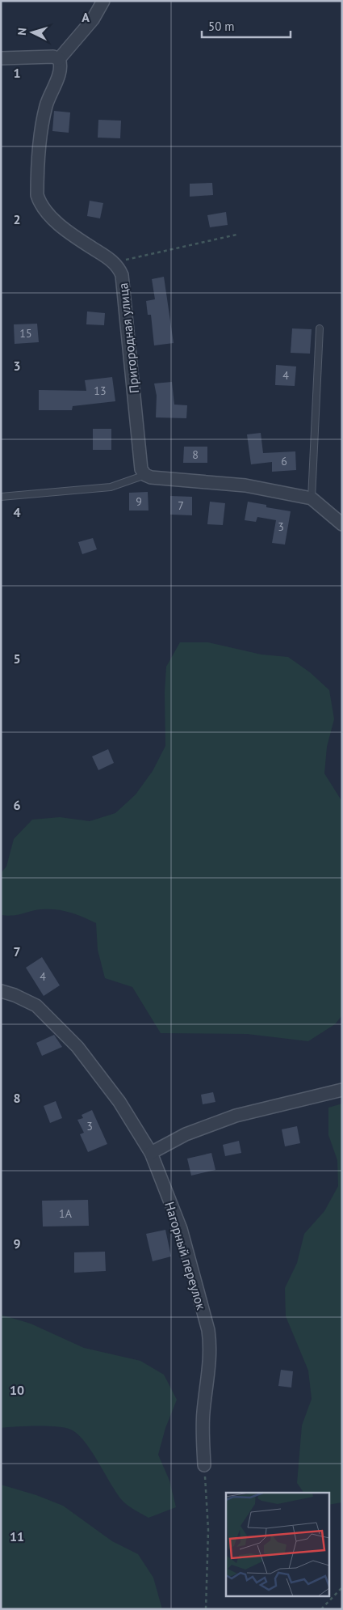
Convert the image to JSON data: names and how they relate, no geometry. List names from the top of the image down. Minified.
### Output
{"streets":{"street":["Пригородная улица","Нагорный переулок"]},"house_numbers":["15","4","13","8","6","9","7","3","4","3","1А"],"scale_bar":"50 m","north":"left","grid":{"columns":["A"],"rows":["1","2","3","4","5","6","7","8","9","10","11"]}}
